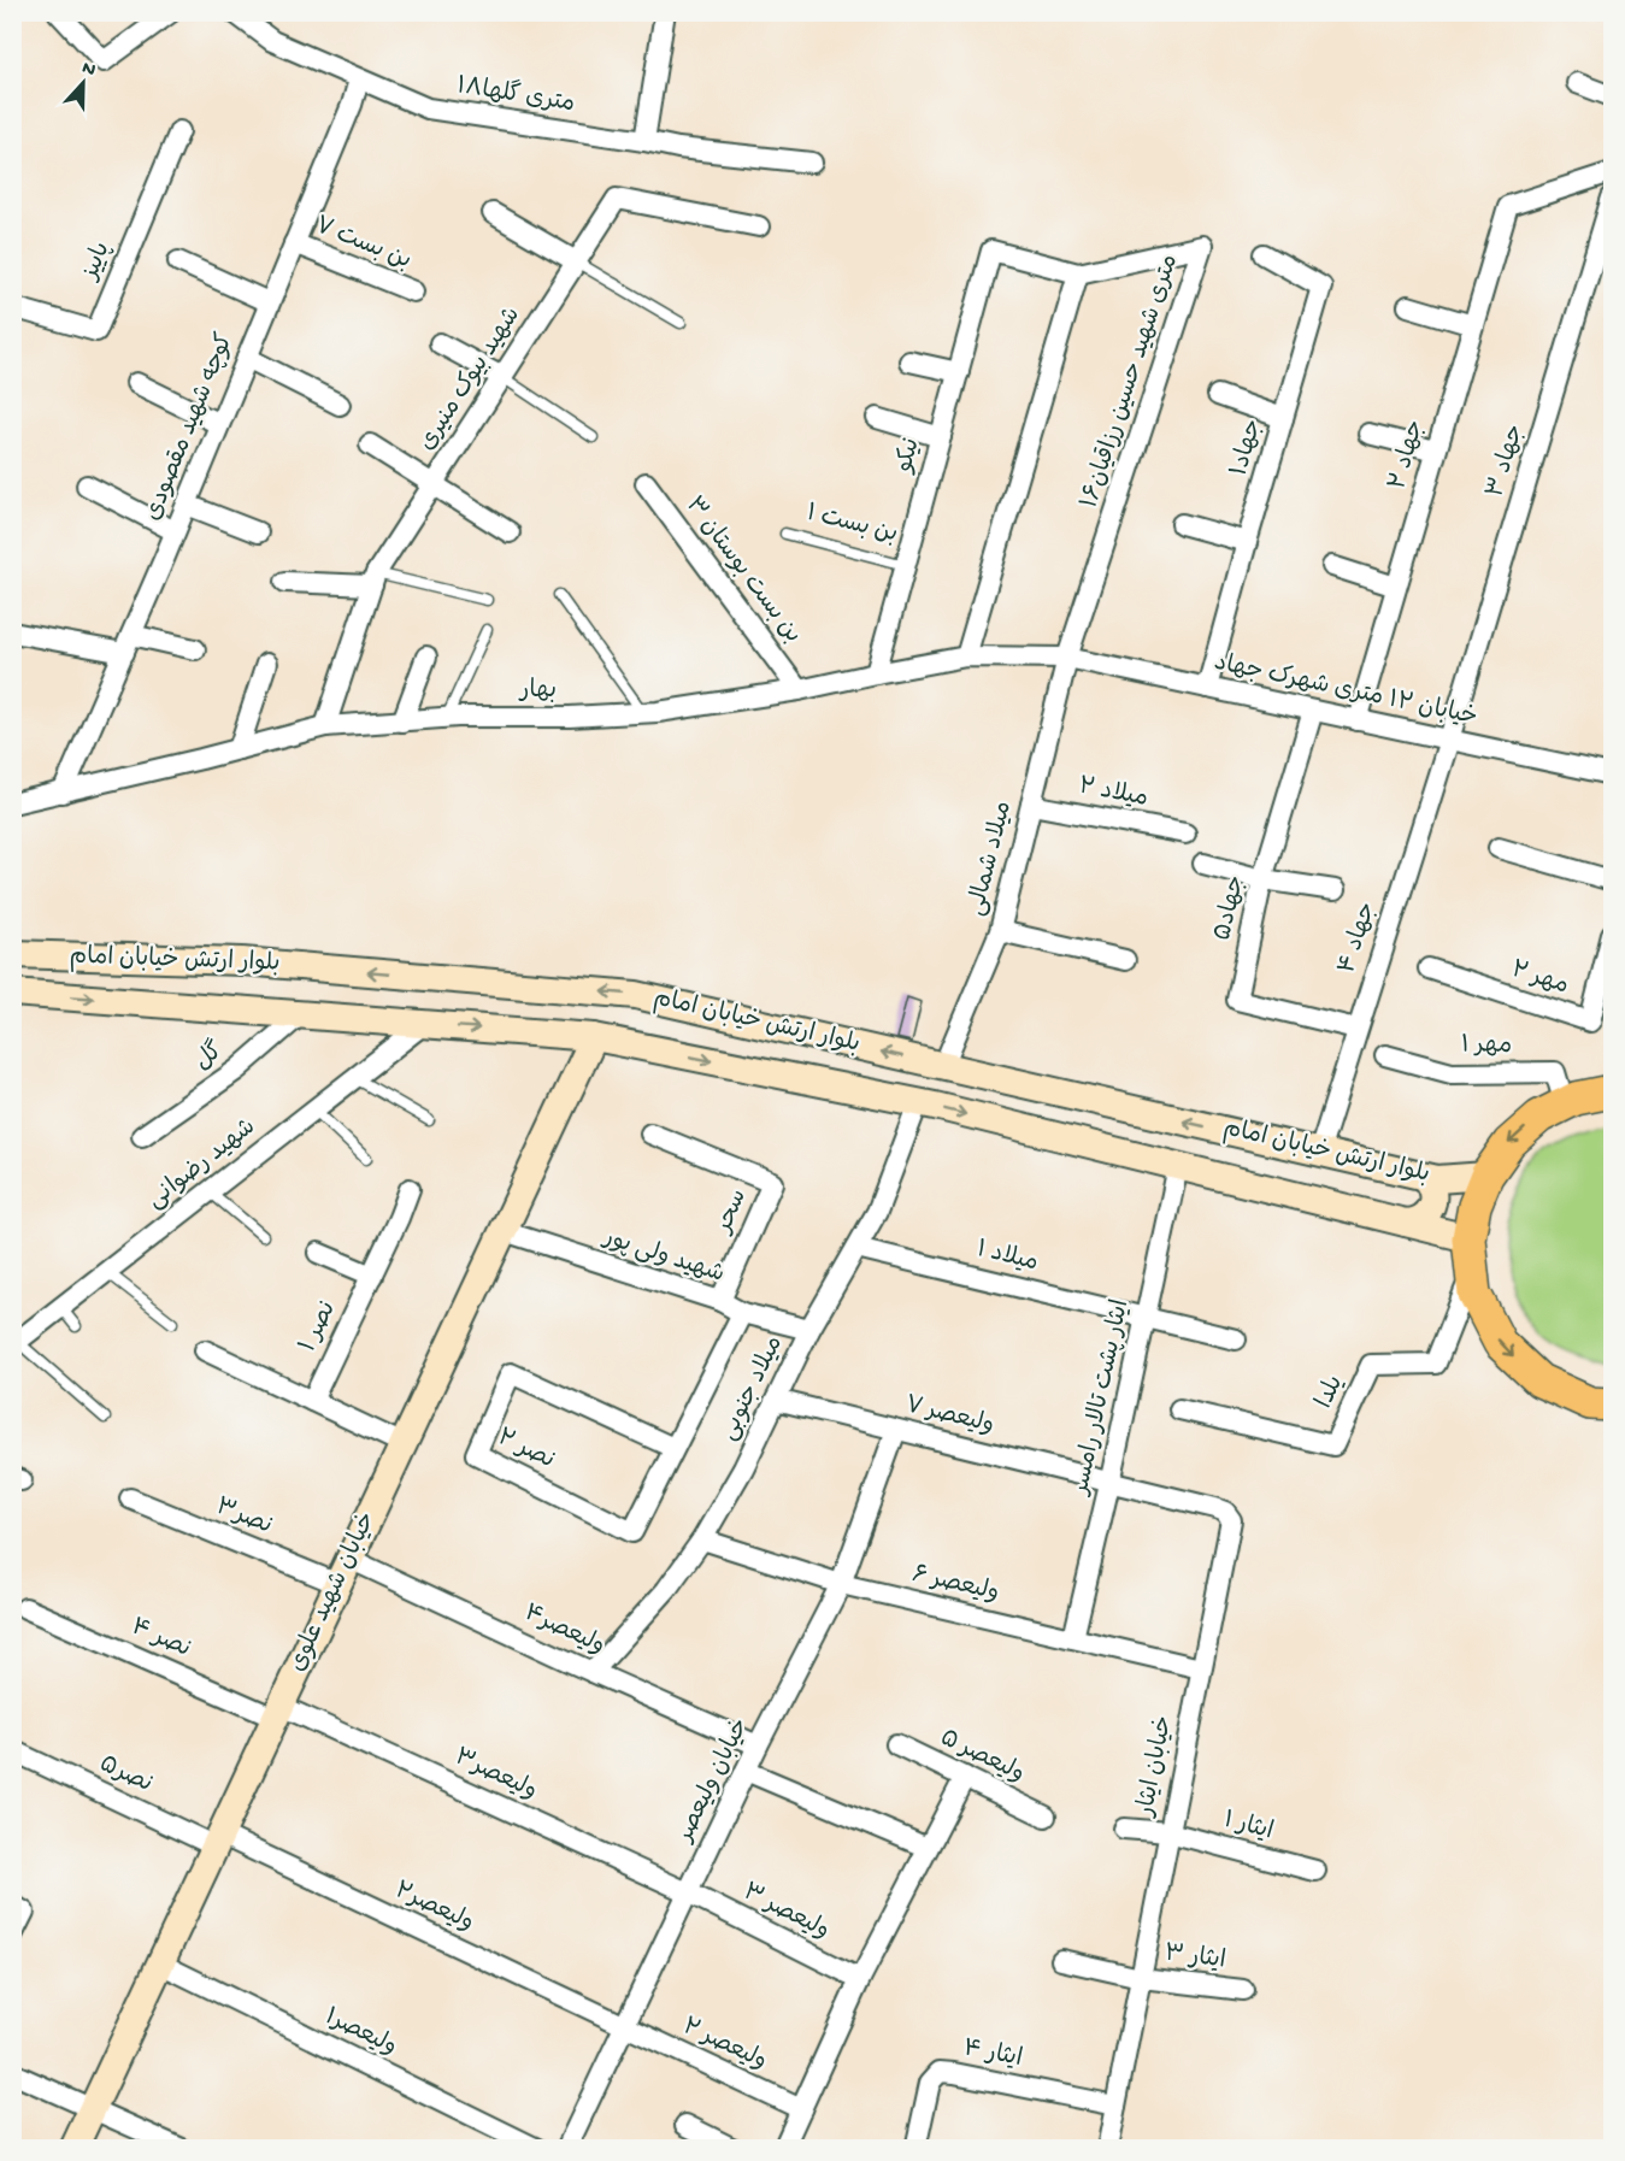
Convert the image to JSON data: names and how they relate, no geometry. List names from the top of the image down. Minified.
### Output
{"streets":{"main road":["بلوار ارتش خیابان امام","خیابان شهید علوی"],"street":["۱۸متری گلها","بن بست ۷","پاییز","شهید بیوک منیری","۱۶متری شهید حسین رزاقیان","کوچه شهید مقصودی","جهاد۱","نیکو","جهاد ۲","جهاد ۳","بن بست بوستان ۳","بهار","خیابان ۱۲ متری شهرک جهاد","میلاد ۲","میلاد شمالی","جهاد۵","جهاد ۴","مهر ۲","مهر ۱","گل","شهید رضوانی","سحر","شهید ولی پور","میلاد ۱","نصر ۱","میلاد جنوبی","یلدا","ایثار پشت تالار رامسر","ولیعصر ۷","نصر ۲","نصر۳","ولیعصر ۶","ولیعصر۴","نصر ۴","ولیعصر ۵","خیابان ایثار","نصر۵","ولیعصر۳","خیابان ولیعصر","ایثار ۱","ولیعصر۲","ولیعصر ۳","ایثار ۳","ولیعصر۱","ولیعصر ۲","ایثار ۴"],"lane":["بن بست ۱"]},"crossings":[["۱۸متری گلها","کوچه شهید مقصودی"],["بن بست ۷","کوچه شهید مقصودی"],["شهید بیوک منیری","بهار"],["۱۶متری شهید حسین رزاقیان","نیکو"],["۱۶متری شهید حسین رزاقیان","بهار"],["۱۶متری شهید حسین رزاقیان","خیابان ۱۲ متری شهرک جهاد"],["۱۶متری شهید حسین رزاقیان","میلاد شمالی"],["کوچه شهید مقصودی","بهار"],["جهاد۱","خیابان ۱۲ متری شهرک جهاد"],["نیکو","بن بست ۱"],["نیکو","بهار"],["جهاد ۲","خیابان ۱۲ متری شهرک جهاد"],["جهاد ۳","خیابان ۱۲ متری شهرک جهاد"],["جهاد ۳","جهاد ۴"],["بن بست بوستان ۳","بهار"],["بهار","خیابان ۱۲ متری شهرک جهاد"],["بهار","میلاد شمالی"],["خیابان ۱۲ متری شهرک جهاد","میلاد شمالی"],["خیابان ۱۲ متری شهرک جهاد","جهاد۵"],["خیابان ۱۲ متری شهرک جهاد","جهاد ۴"],["میلاد ۲","میلاد شمالی"],["میلاد شمالی","بلوار ارتش خیابان امام"],["جهاد۵","جهاد ۴"],["جهاد ۴","بلوار ارتش خیابان امام"],["بلوار ارتش خیابان امام","گل"],["بلوار ارتش خیابان امام","شهید رضوانی"],["بلوار ارتش خیابان امام","میلاد جنوبی"],["بلوار ارتش خیابان امام","ایثار پشت تالار رامسر"],["بلوار ارتش خیابان امام","خیابان شهید علوی"],["سحر","شهید ولی پور"],["شهید ولی پور","میلاد جنوبی"],["شهید ولی پور","نصر ۲"],["شهید ولی پور","خیابان شهید علوی"],["میلاد ۱","میلاد جنوبی"],["میلاد ۱","ایثار پشت تالار رامسر"],["میلاد جنوبی","ولیعصر ۷"],["میلاد جنوبی","ولیعصر ۶"],["میلاد جنوبی","ولیعصر۴"],["ایثار پشت تالار رامسر","ولیعصر ۷"],["ایثار پشت تالار رامسر","ولیعصر ۶"],["ایثار پشت تالار رامسر","خیابان ایثار"],["ولیعصر ۷","خیابان ایثار"],["ولیعصر ۷","خیابان ولیعصر"],["نصر۳","خیابان شهید علوی"],["ولیعصر ۶","خیابان ایثار"],["ولیعصر ۶","خیابان ولیعصر"],["خیابان شهید علوی","ولیعصر۴"],["خیابان شهید علوی","نصر ۴"],["خیابان شهید علوی","نصر۵"],["خیابان شهید علوی","ولیعصر۳"],["خیابان شهید علوی","ولیعصر۲"],["خیابان شهید علوی","ولیعصر۱"],["ولیعصر۴","خیابان ولیعصر"],["نصر ۴","ولیعصر۳"],["خیابان ایثار","ایثار ۱"],["خیابان ایثار","ایثار ۳"],["خیابان ایثار","ایثار ۴"],["نصر۵","ولیعصر۲"],["ولیعصر۳","خیابان ولیعصر"],["ولیعصر۳","ولیعصر ۳"],["خیابان ولیعصر","ولیعصر۲"],["خیابان ولیعصر","ولیعصر ۳"],["خیابان ولیعصر","ولیعصر ۲"],["ولیعصر۲","ولیعصر ۲"]],"north":"top"}
